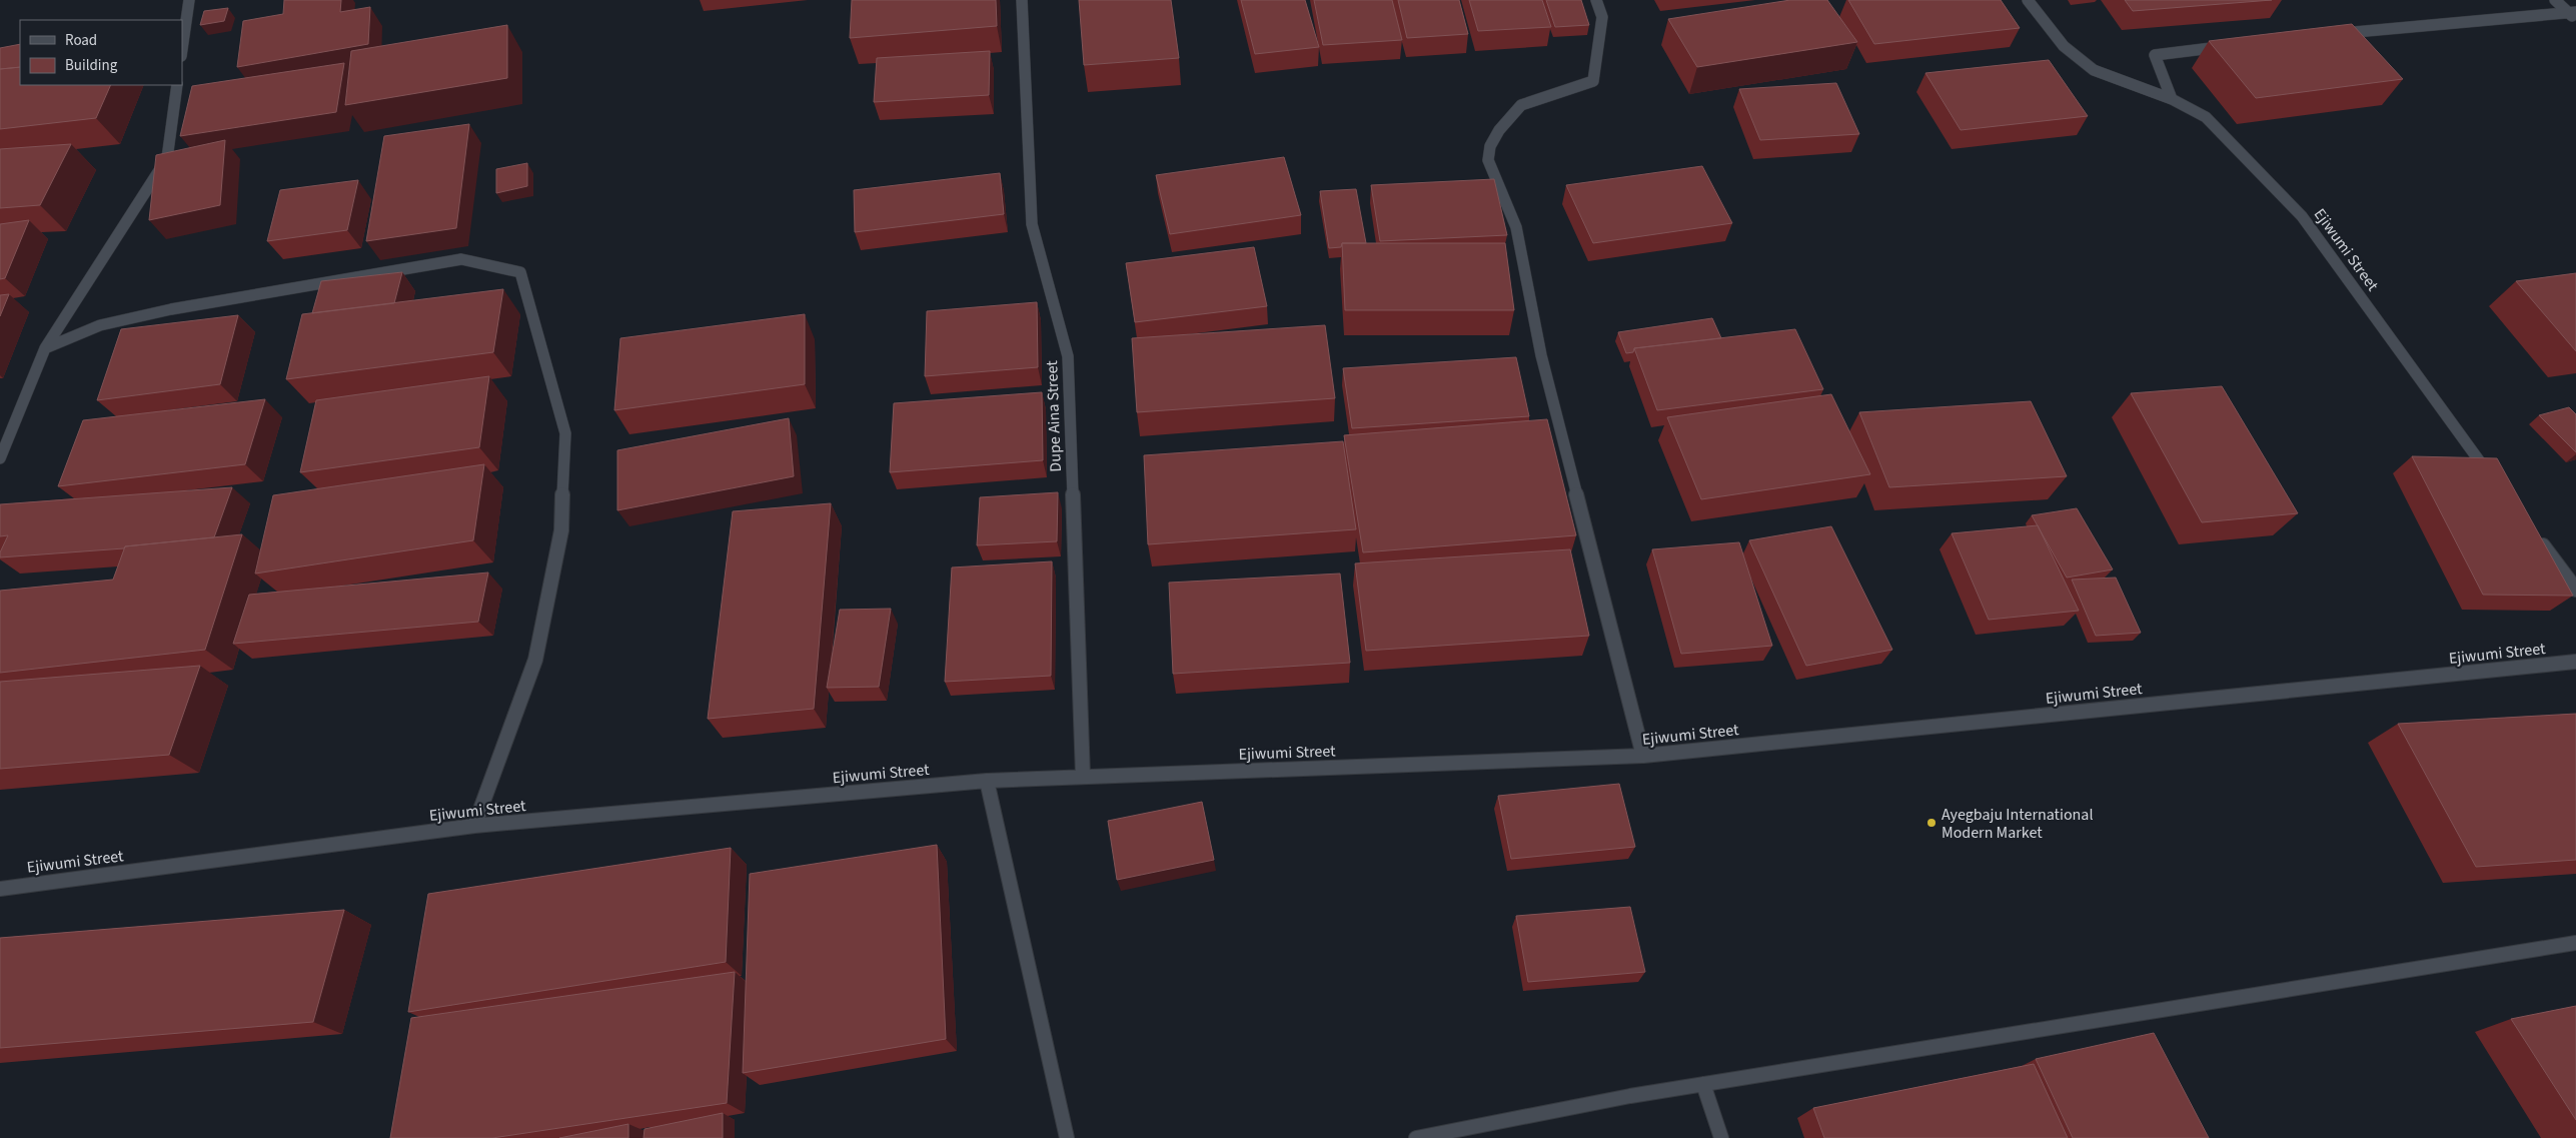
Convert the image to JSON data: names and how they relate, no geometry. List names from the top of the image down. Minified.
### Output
{"streets":{"street":["Ejiwumi Street","Dupe Aina Street"]},"crossings":[["Ejiwumi Street","Dupe Aina Street"]],"places":["Ayegbaju International Modern Market"],"legend":["Road","Building"]}
